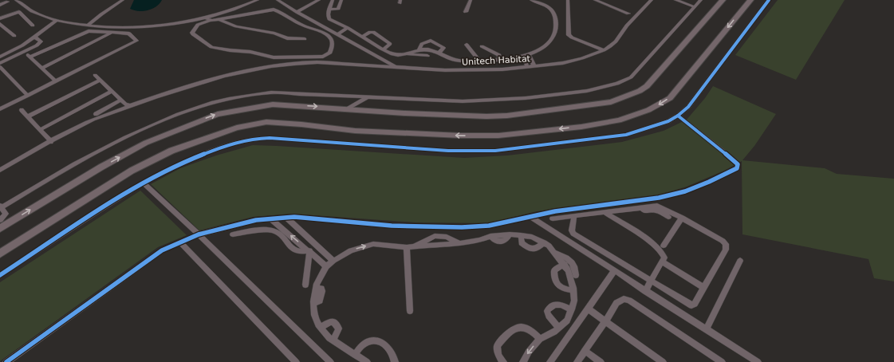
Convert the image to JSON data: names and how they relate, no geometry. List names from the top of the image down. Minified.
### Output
{"streets":{"street":["Unitech Habitat"]}}
